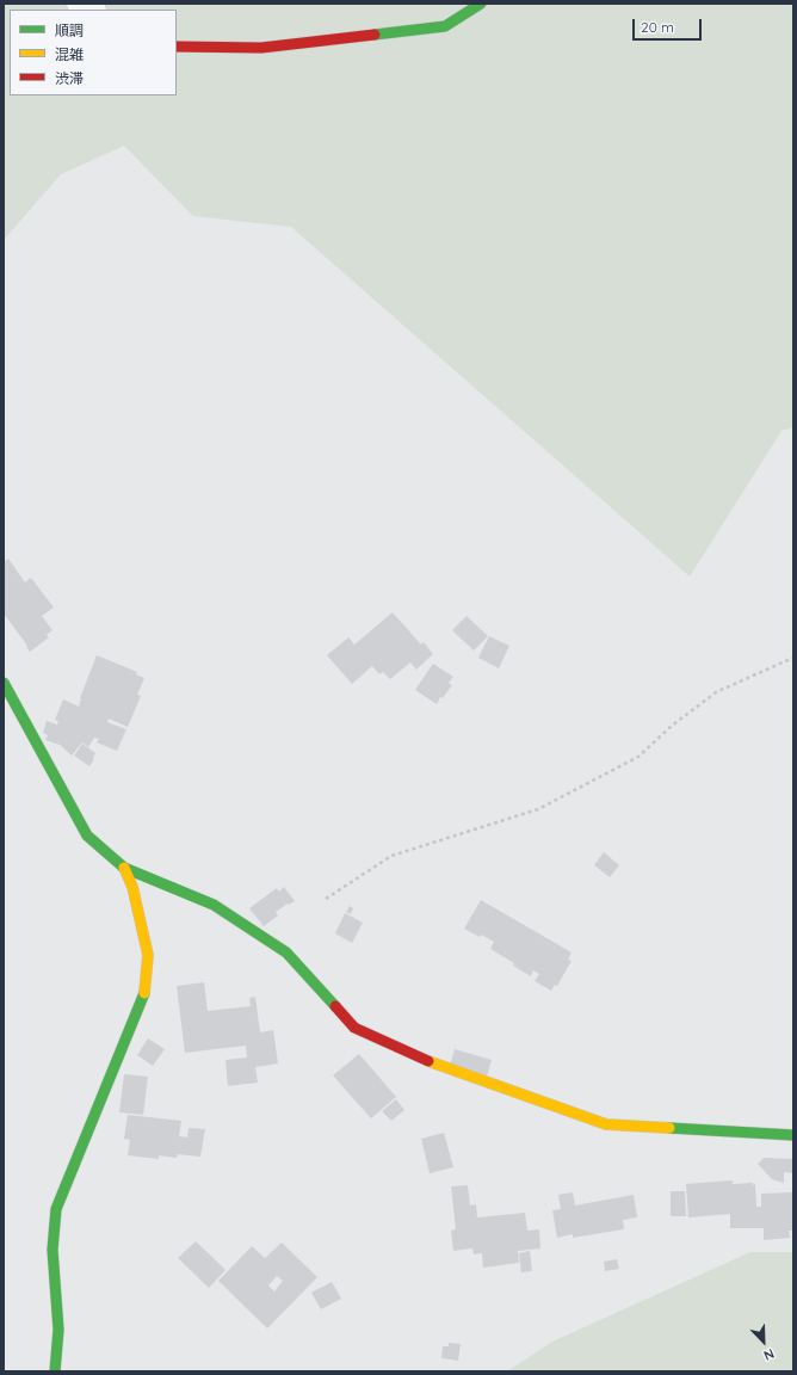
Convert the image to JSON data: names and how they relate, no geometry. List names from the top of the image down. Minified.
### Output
{"legend":["順調","混雑","渋滞"],"scale_bar":"20 m","north":"bottom right"}
